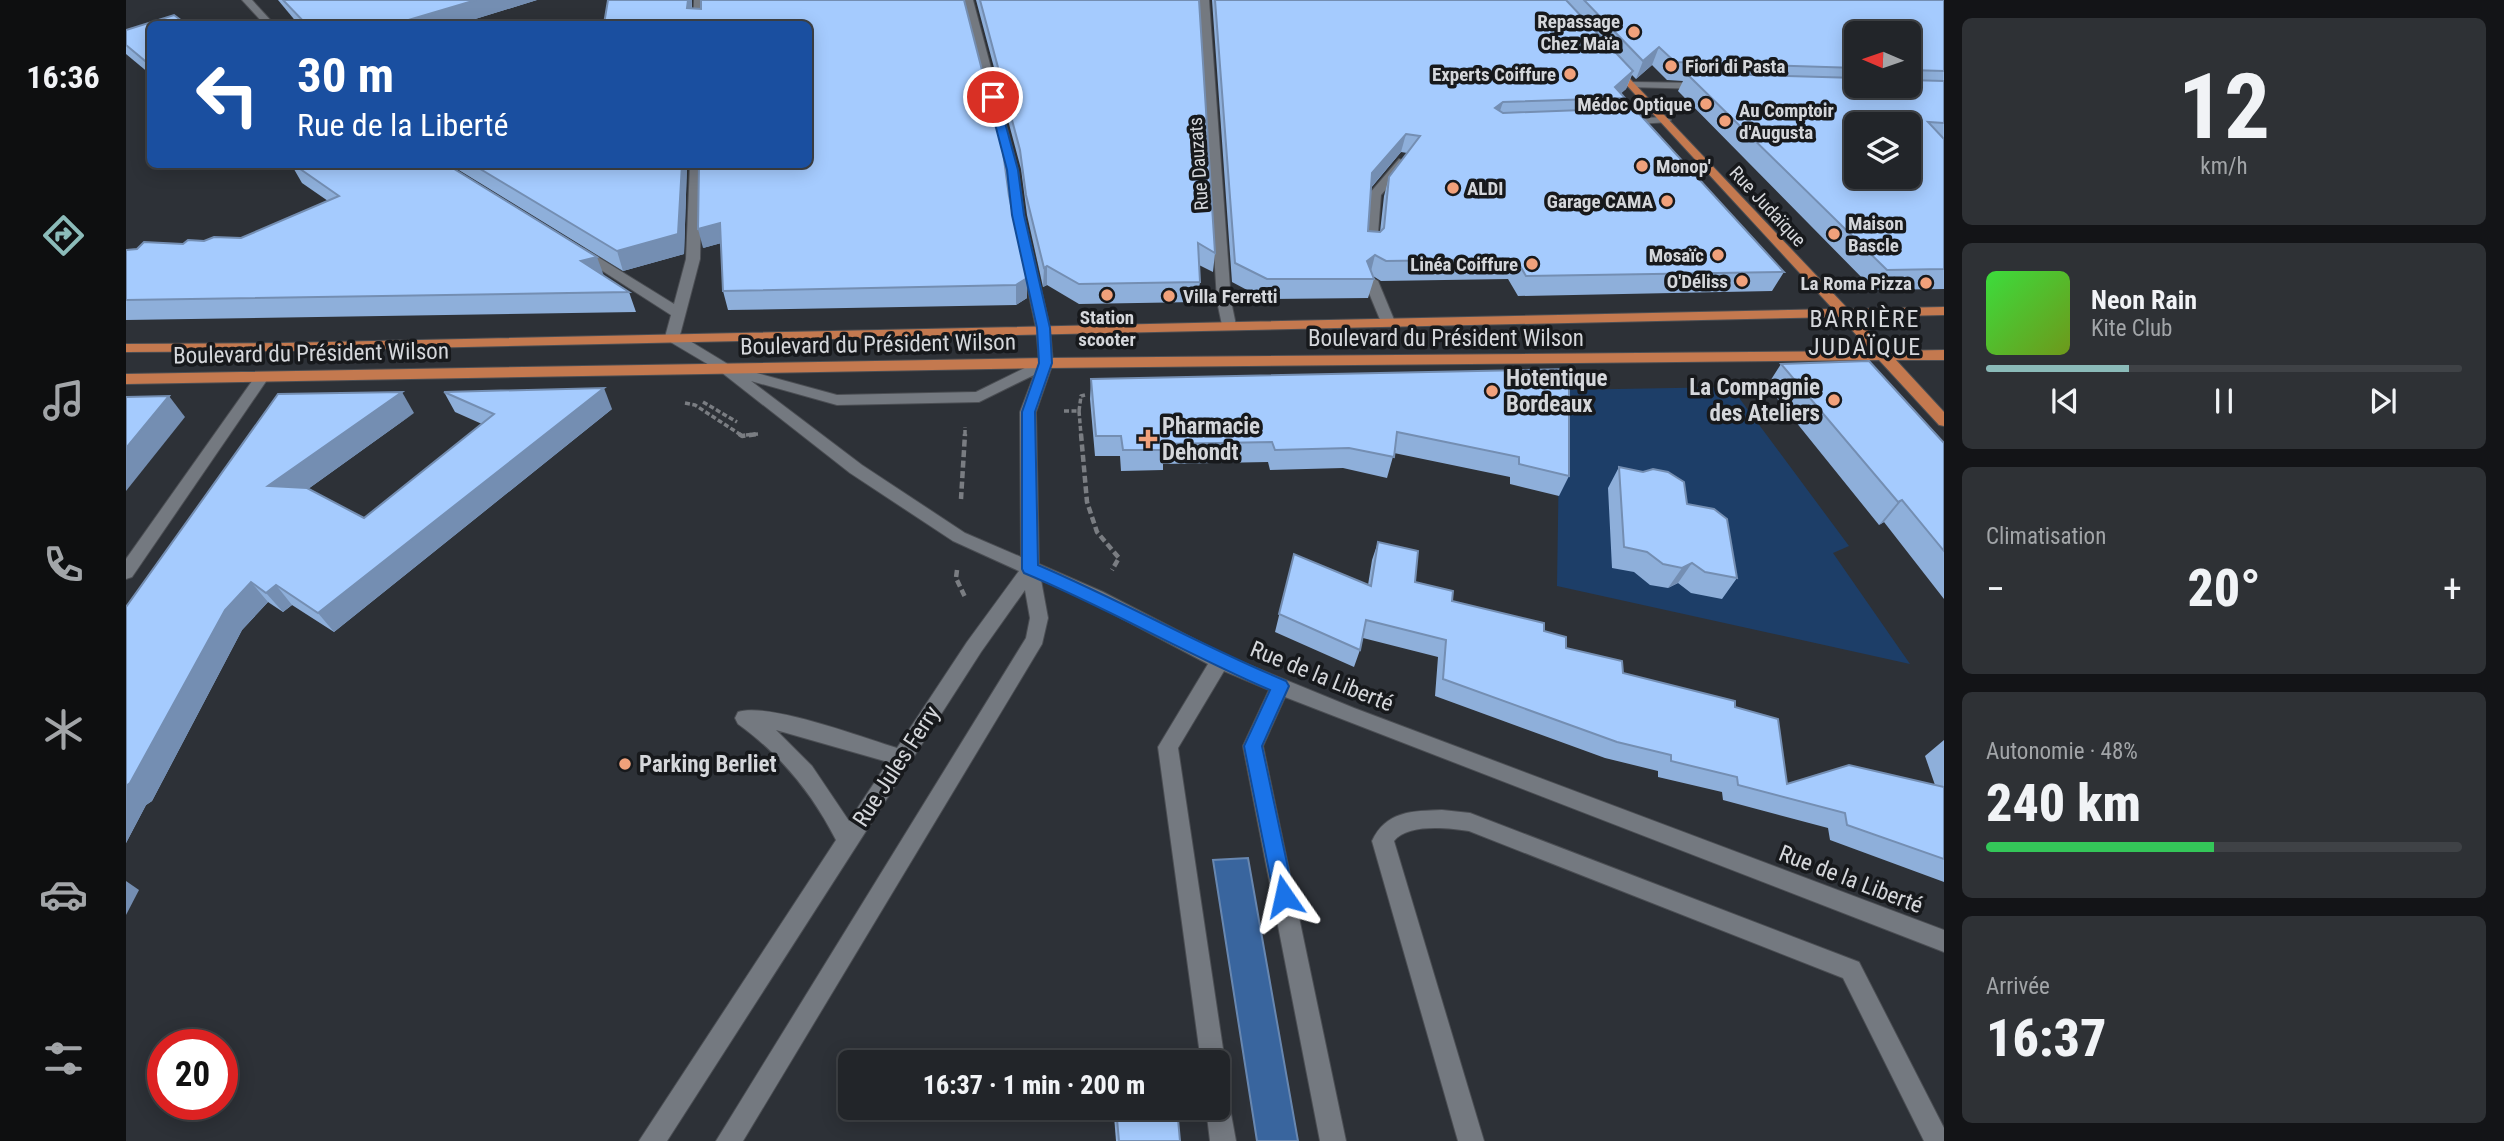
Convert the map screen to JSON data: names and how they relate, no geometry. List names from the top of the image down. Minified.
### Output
{"streets":{"main road":["Rue Judaïque","Boulevard du Président Wilson"],"street":["Rue Dauzats","Rue de la Liberté","Rue Jules Ferry"]},"crossings":[["Rue Dauzats","Boulevard du Président Wilson"],["Rue Judaïque","Boulevard du Président Wilson"],["Boulevard du Président Wilson","Rue de la Liberté"],["Rue de la Liberté","Rue Jules Ferry"]],"districts":["BARRIÈRE JUDAÏQUE"],"places":{"other":["Repassage Chez Maïa","Fiori di Pasta","Experts Coiffure","Médoc Optique","Au Comptoir d'Augusta","Monop'","ALDI","Garage CAMA","Maison Bascle","Mosaïc","Linéa Coiffure","O'Déliss","La Roma Pizza","Station scooter","Villa Ferretti","Hotentique Bordeaux","La Compagnie des Ateliers","Parking Berliet"],"health":["Pharmacie Dehondt"]},"north":"left","page":{"tabs":"16:36","tile":[["12","km/h"],"Climatisation",["Autonomie · 48%","240 km"],["Arrivée","16:37"]],"turn":["30 m","Rue de la Liberté"],"song":["Neon Rain","Kite Club"],"heat":["−","20°","+"],"limit":"20","trip":"16:37 · 1 min · 200 m"}}
